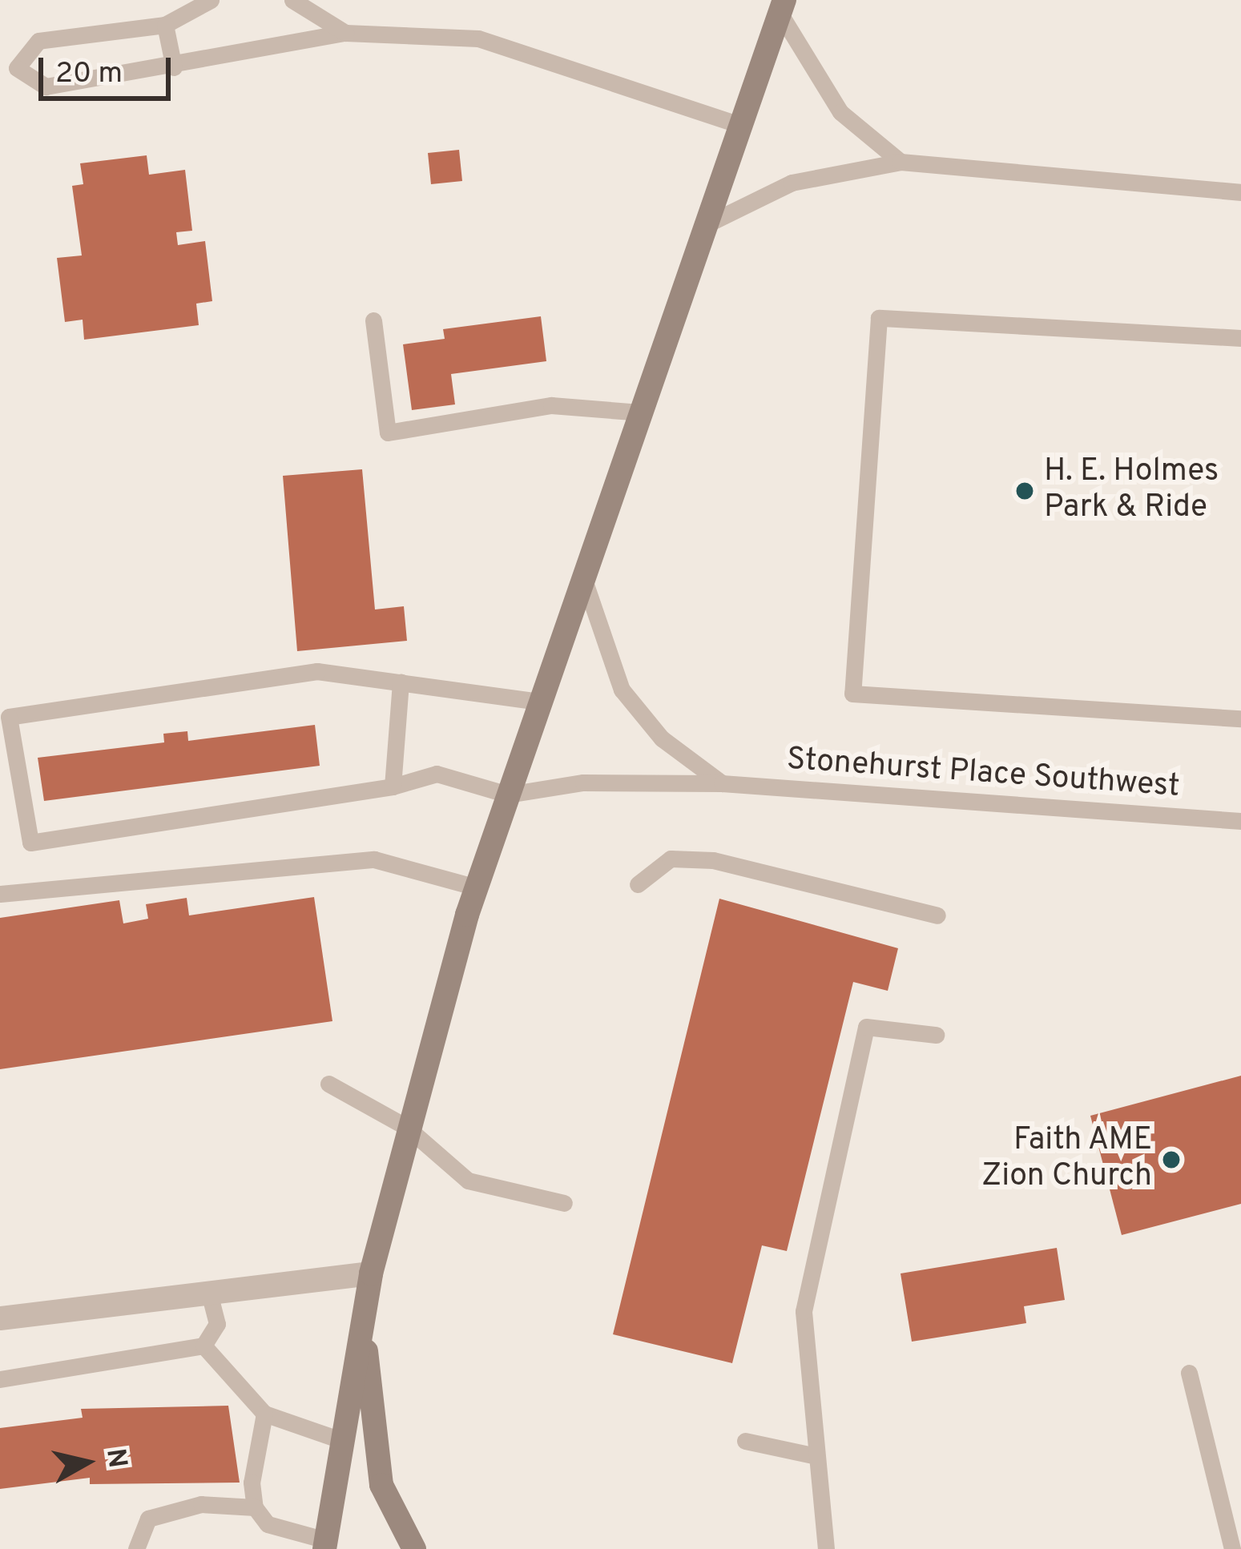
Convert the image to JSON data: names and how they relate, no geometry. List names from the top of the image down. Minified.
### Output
{"streets":{"lane":["Stonehurst Place Southwest"]},"places":["H. E. Holmes Park & Ride","Faith AME Zion Church"],"scale_bar":"20 m","north":"right"}
